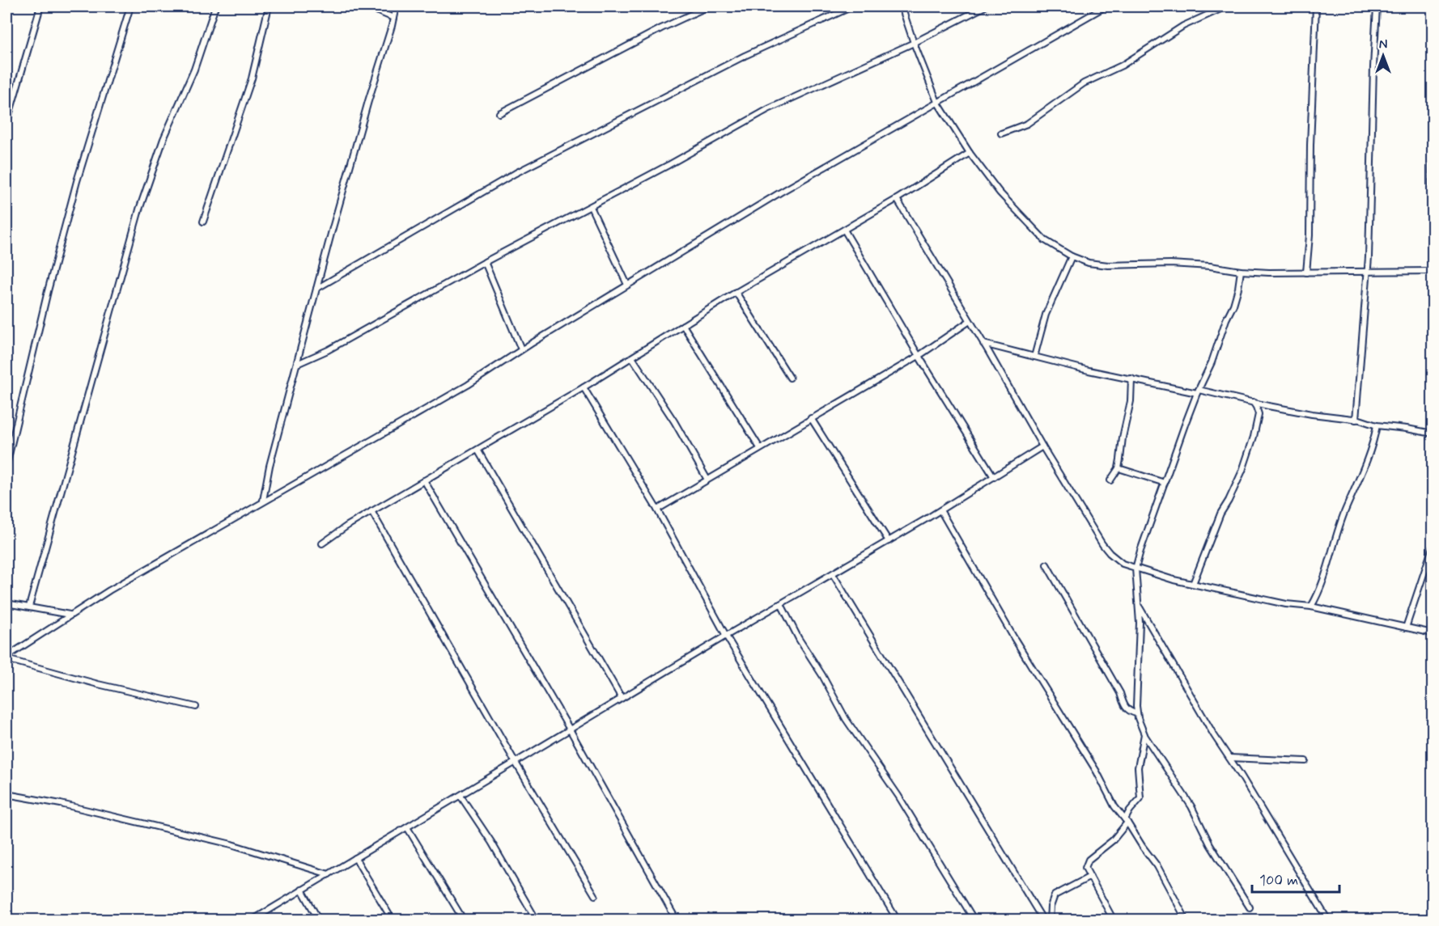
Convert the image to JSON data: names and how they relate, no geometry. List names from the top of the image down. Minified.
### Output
{"scale_bar":"100 m","north":"top"}
